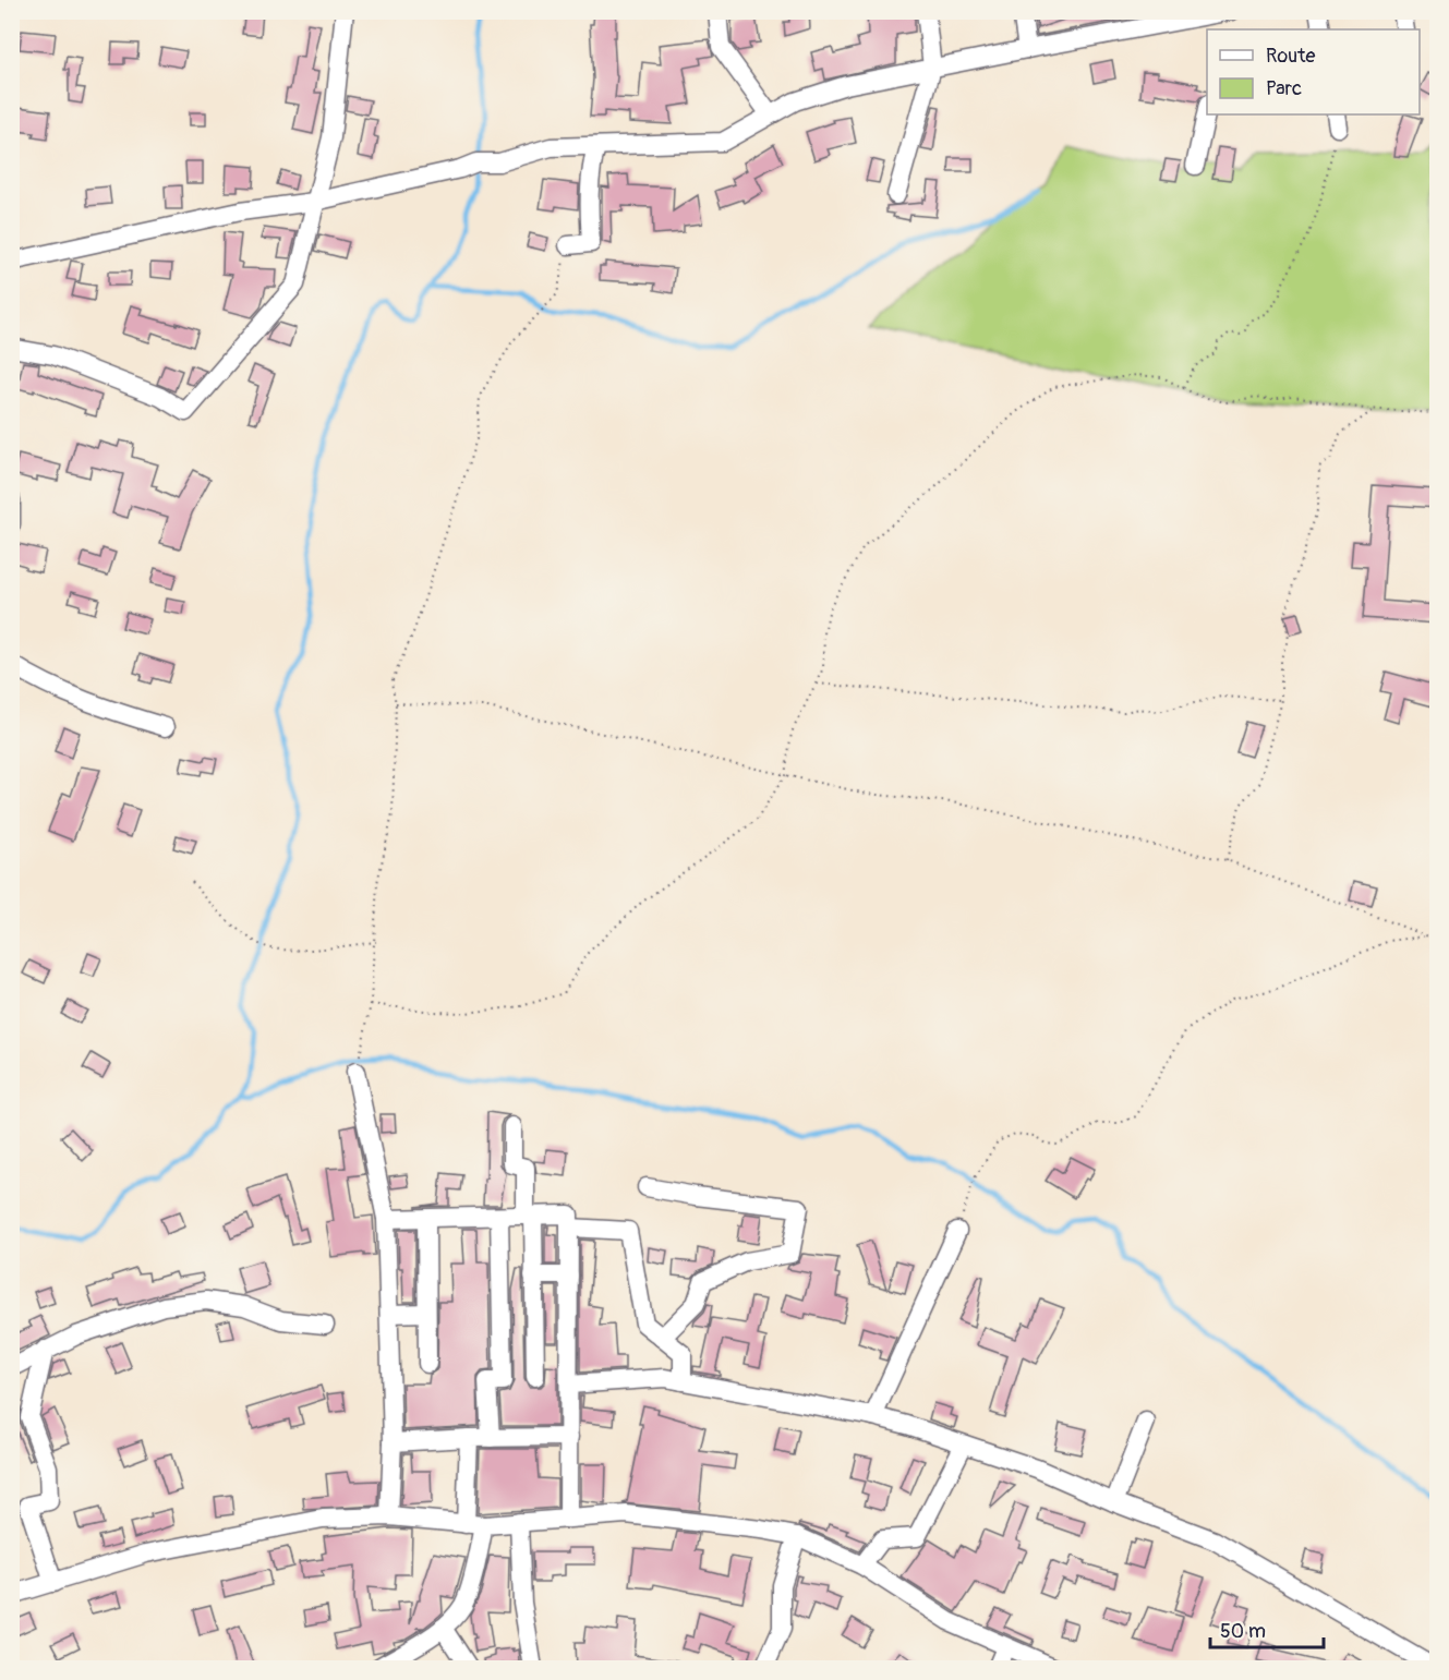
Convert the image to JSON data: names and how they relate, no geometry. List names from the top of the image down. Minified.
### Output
{"legend":["Route","Parc"],"scale_bar":"50 m"}
